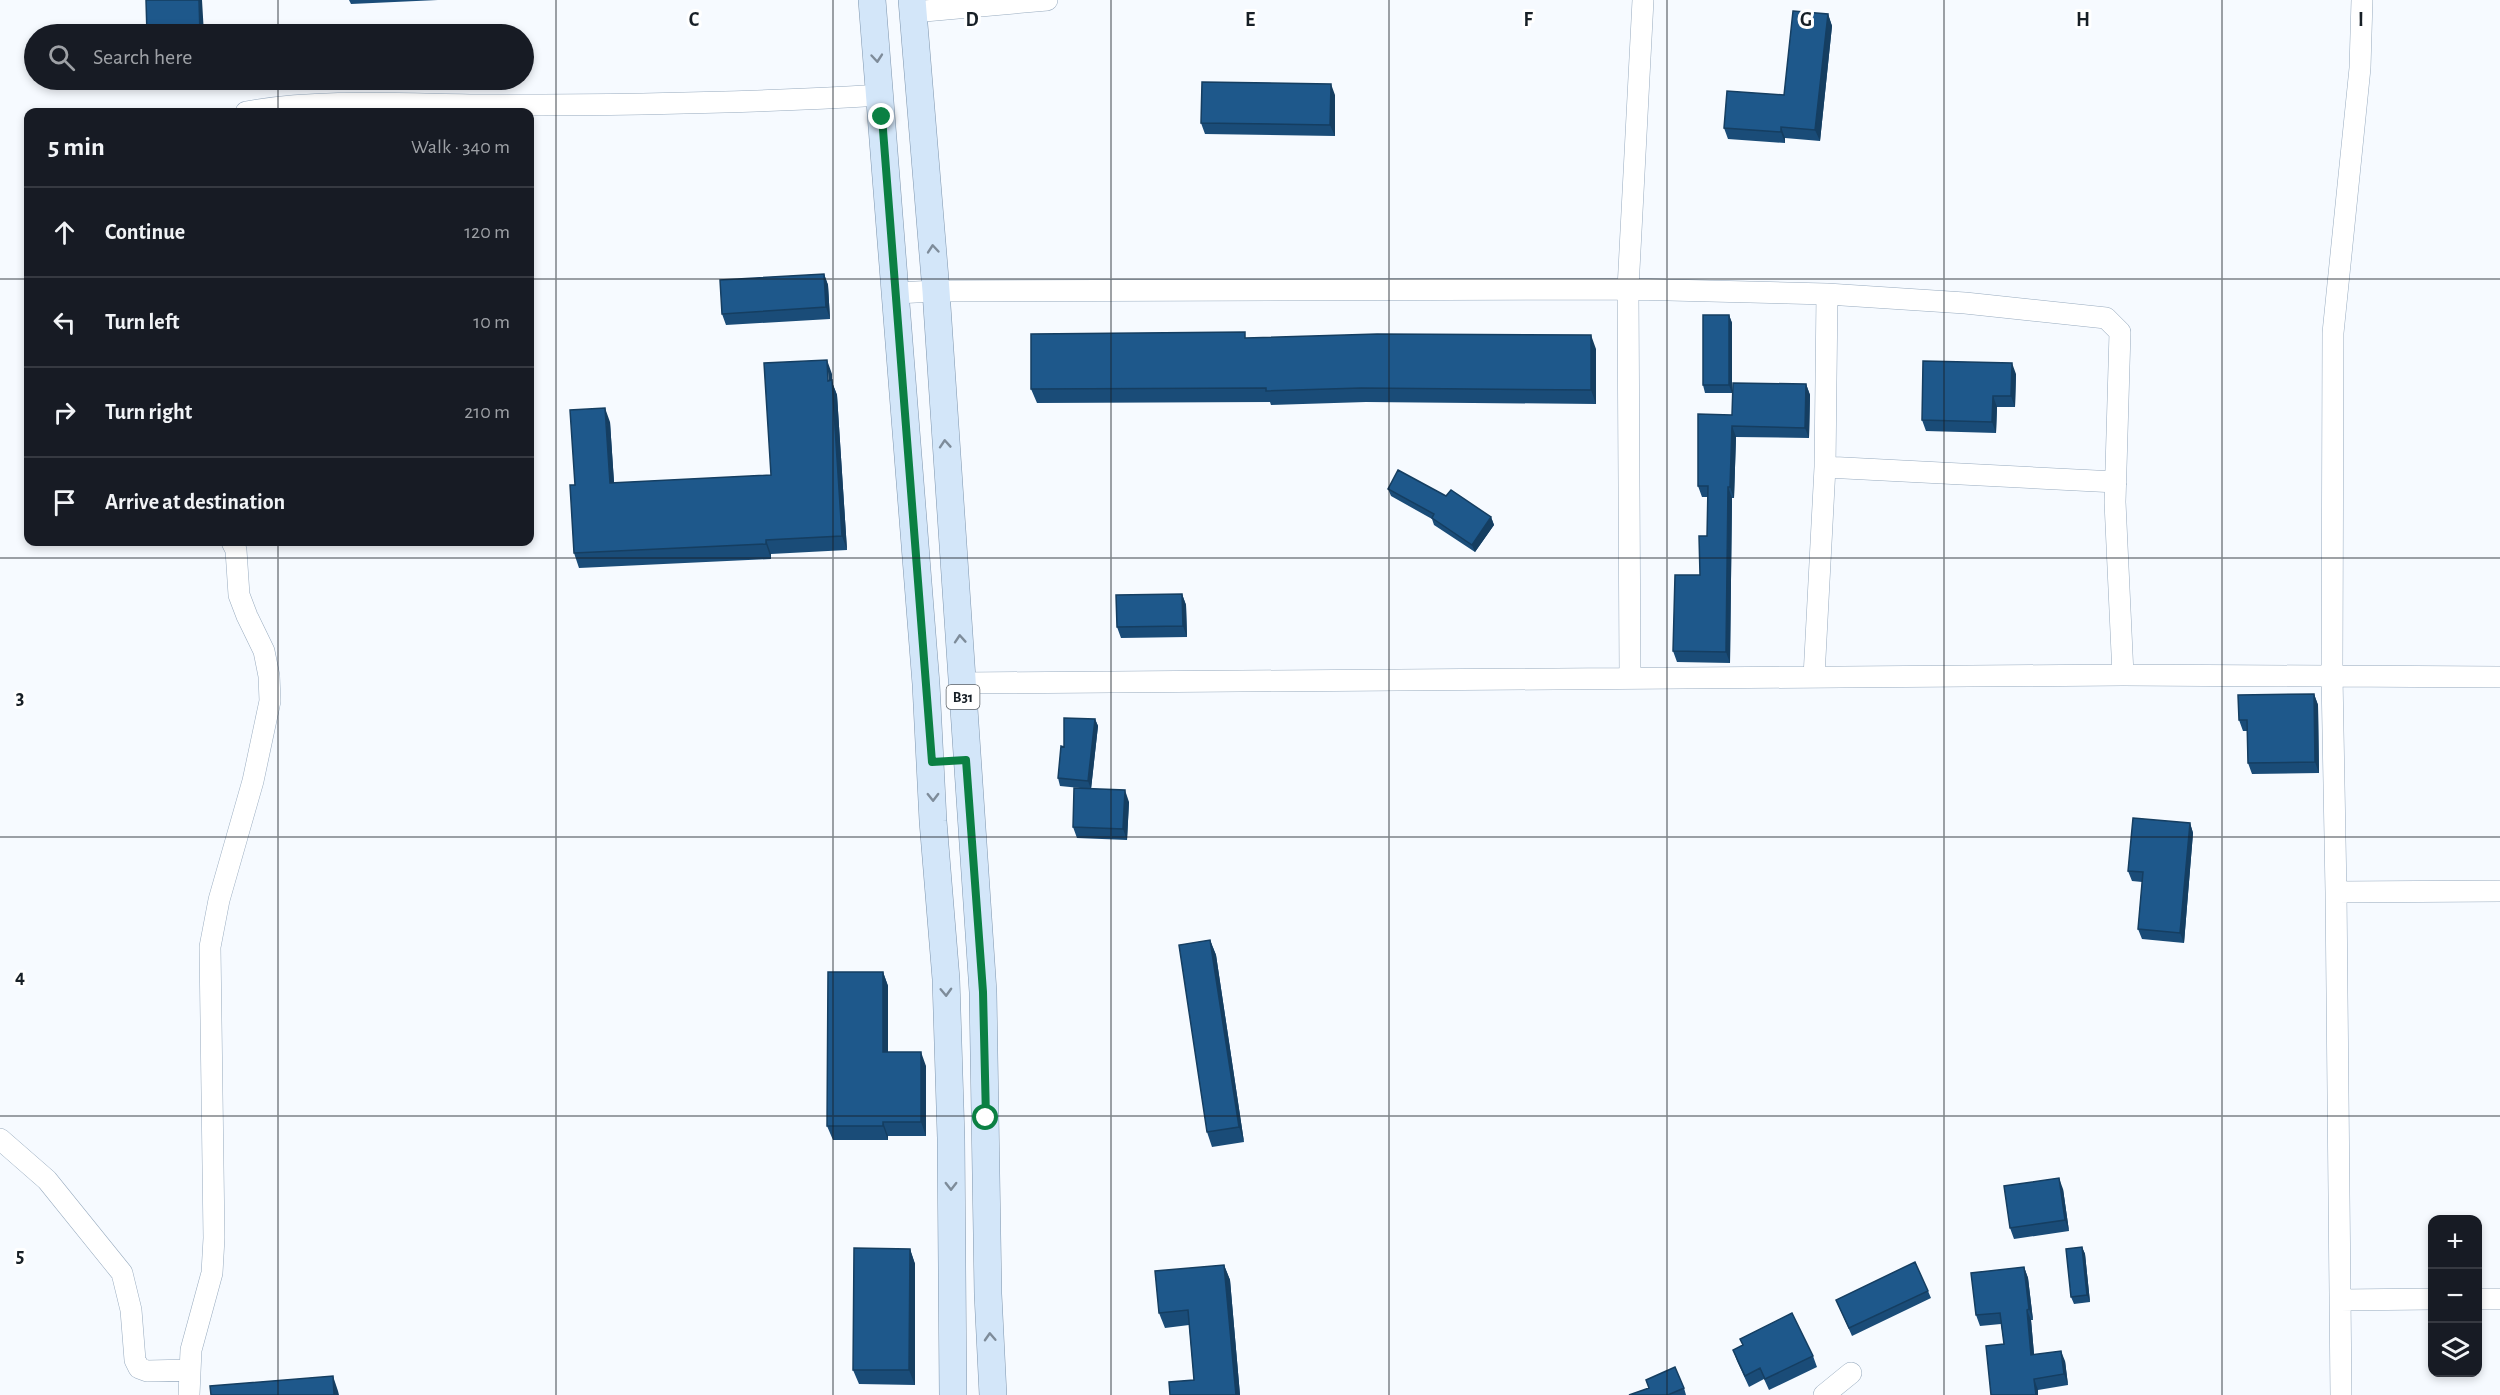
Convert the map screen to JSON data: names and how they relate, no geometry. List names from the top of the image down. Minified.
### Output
{"streets":{"main road":["B31"]},"page":{"search":"Search here","heading":["5 min","Walk · 340 m"],"list":[["Continue","120 m"],["Turn left","10 m"],["Turn right","210 m"],"Arrive at destination"],"map_buttons":["+","−"]},"grid":{"columns":["C","D","E","F","G","H","I"],"rows":["3","4","5"]}}
